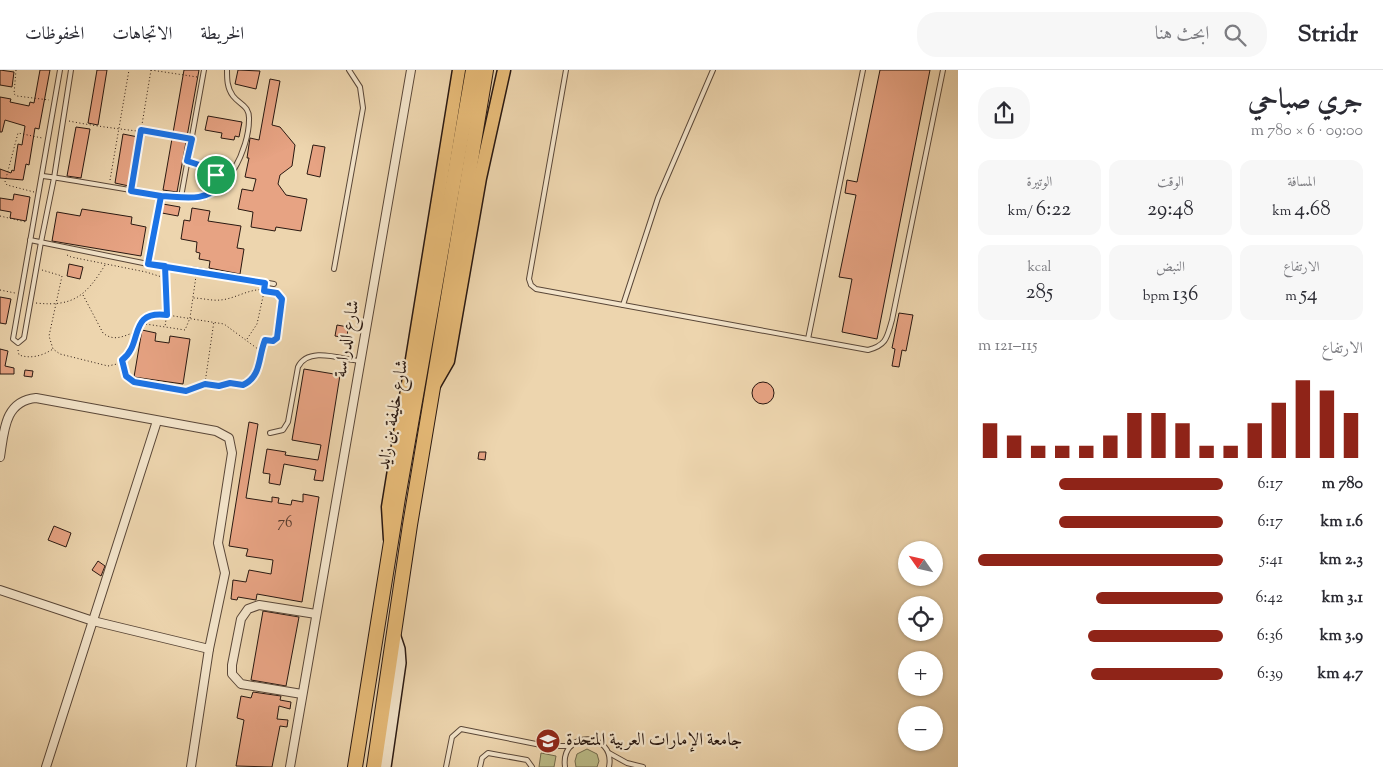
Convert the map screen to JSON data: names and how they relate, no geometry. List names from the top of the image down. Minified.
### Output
{"streets":{"highway":["شارع خليفة بن زايد"],"street":["شارع الدراسة"]},"places":{"school or university":["جامعة الإمارات العربية المتحدة"]},"house_numbers":["76"],"north":"top left","page":{"header":"Stridr","search":"ابحث هنا","nav":["الخريطة","الاتجاهات","المحفوظات"],"heading":["جري صباحي","09:00 · 6 × 780 m"],"stats":[["المسافة","4.68 km"],["الوقت","29:48"],["الوتيرة","6:22 /km"],["الارتفاع","54 m"],["النبض","136 bpm"],["kcal","285"]],"chart":["الارتفاع","115–121 m"],"list":[{"name":"780 m","note":"6:17"},{"name":"1.6 km","note":"6:17"},{"name":"2.3 km","note":"5:41"},{"name":"3.1 km","note":"6:42"},{"name":"3.9 km","note":"6:36"},{"name":"4.7 km","note":"6:39"}],"map_buttons":["+","−"]}}
